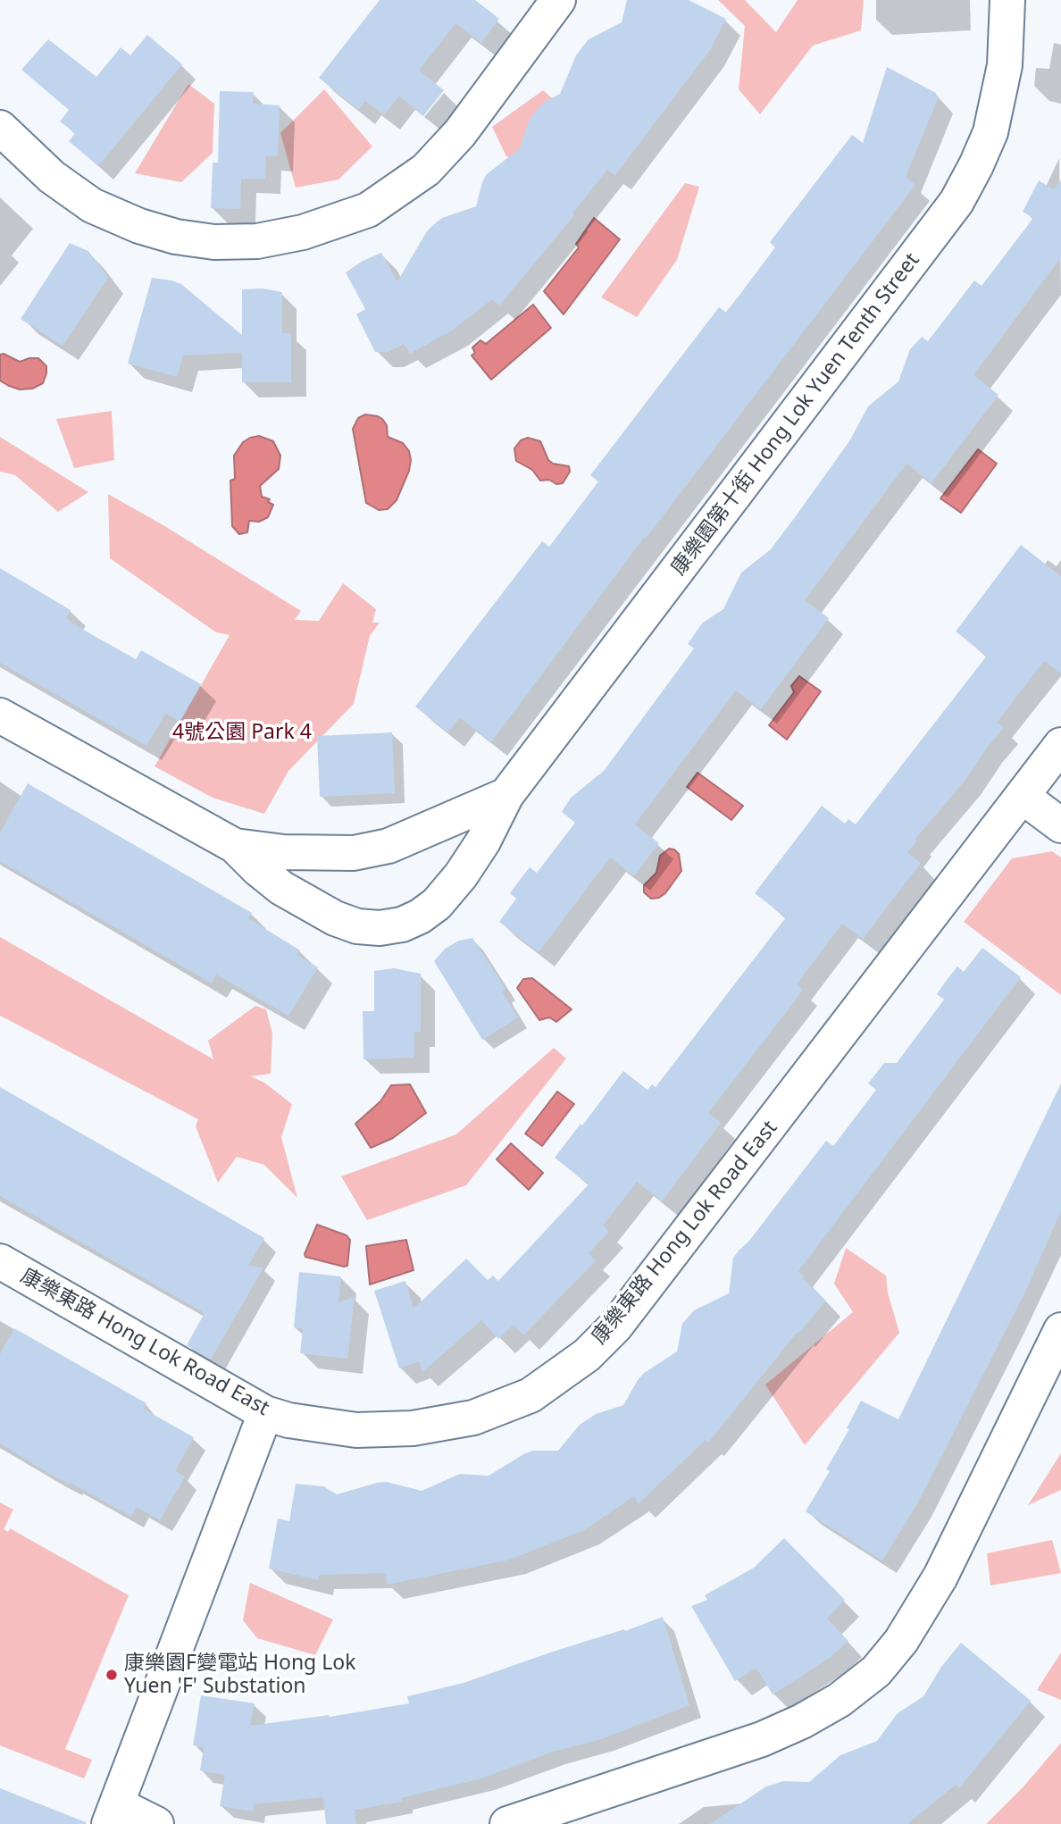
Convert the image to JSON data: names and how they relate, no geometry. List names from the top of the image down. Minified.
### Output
{"streets":{"street":["康樂園第十街 Hong Lok Yuen Tenth Street","康樂東路 Hong Lok Road East"]},"parks":["4號公園 Park 4"],"places":["康樂園F變電站 Hong Lok Yuen 'F' Substation"]}
